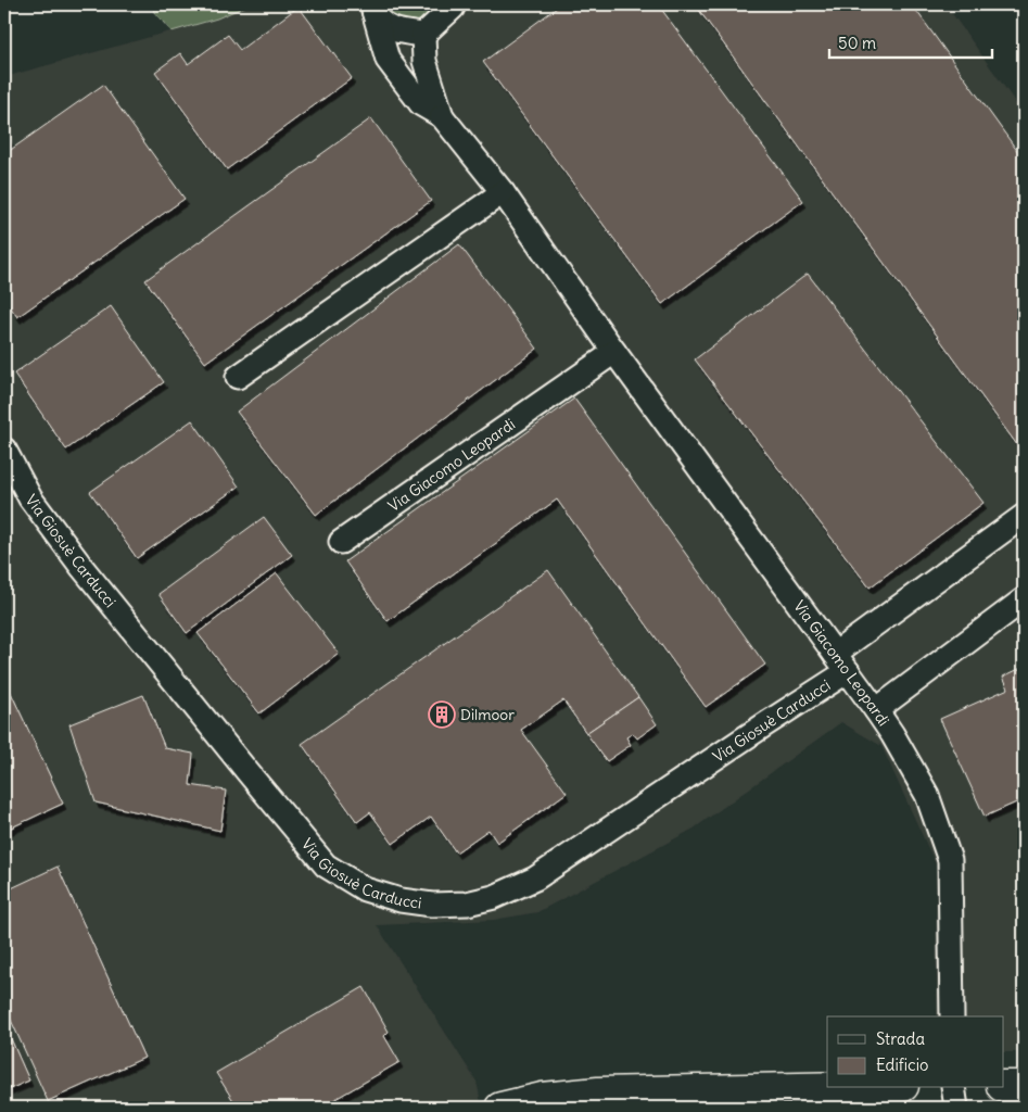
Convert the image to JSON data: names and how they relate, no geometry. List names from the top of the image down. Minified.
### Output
{"streets":{"street":["Via Giacomo Leopardi","Via Giosuè Carducci"]},"crossings":[["Via Giacomo Leopardi","Via Giosuè Carducci"]],"places":{"building":["Dilmoor"]},"legend":["Strada","Edificio"],"scale_bar":"50 m"}
